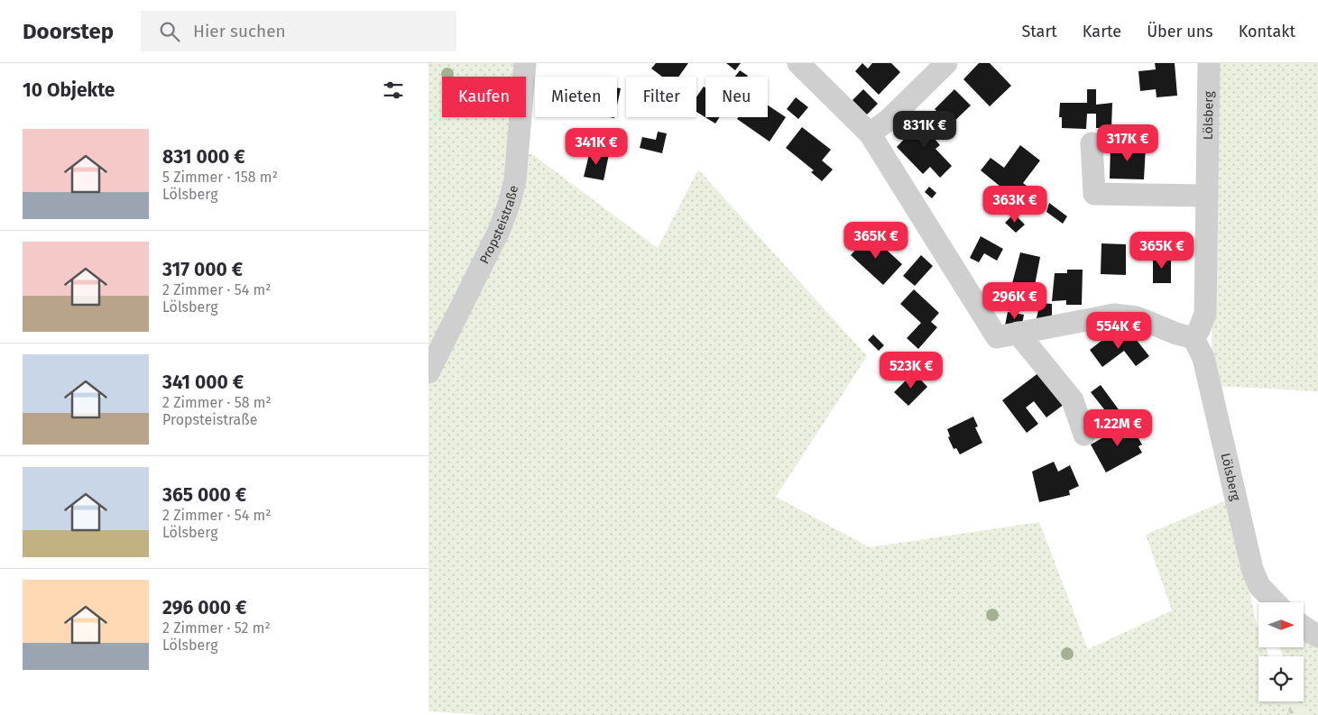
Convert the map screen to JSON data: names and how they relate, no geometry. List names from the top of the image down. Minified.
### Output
{"streets":{"street":["Lölsberg","Propsteistraße"]},"north":"right","page":{"header":"Doorstep","search":"Hier suchen","nav":["Start","Karte","Über uns","Kontakt"],"heading":"10 Objekte","chip":["Kaufen","Mieten","Filter","Neu"],"price":["831K €","317K €","341K €","363K €","365K €","365K €","296K €","554K €","523K €","1.22M €"],"list":[{"name":"831 000 €","note":"5 Zimmer · 158 m² · Lölsberg"},{"name":"317 000 €","note":"2 Zimmer · 54 m² · Lölsberg"},{"name":"341 000 €","note":"2 Zimmer · 58 m² · Propsteistraße"},{"name":"365 000 €","note":"2 Zimmer · 54 m² · Lölsberg"},{"name":"296 000 €","note":"2 Zimmer · 52 m² · Lölsberg"}]}}
